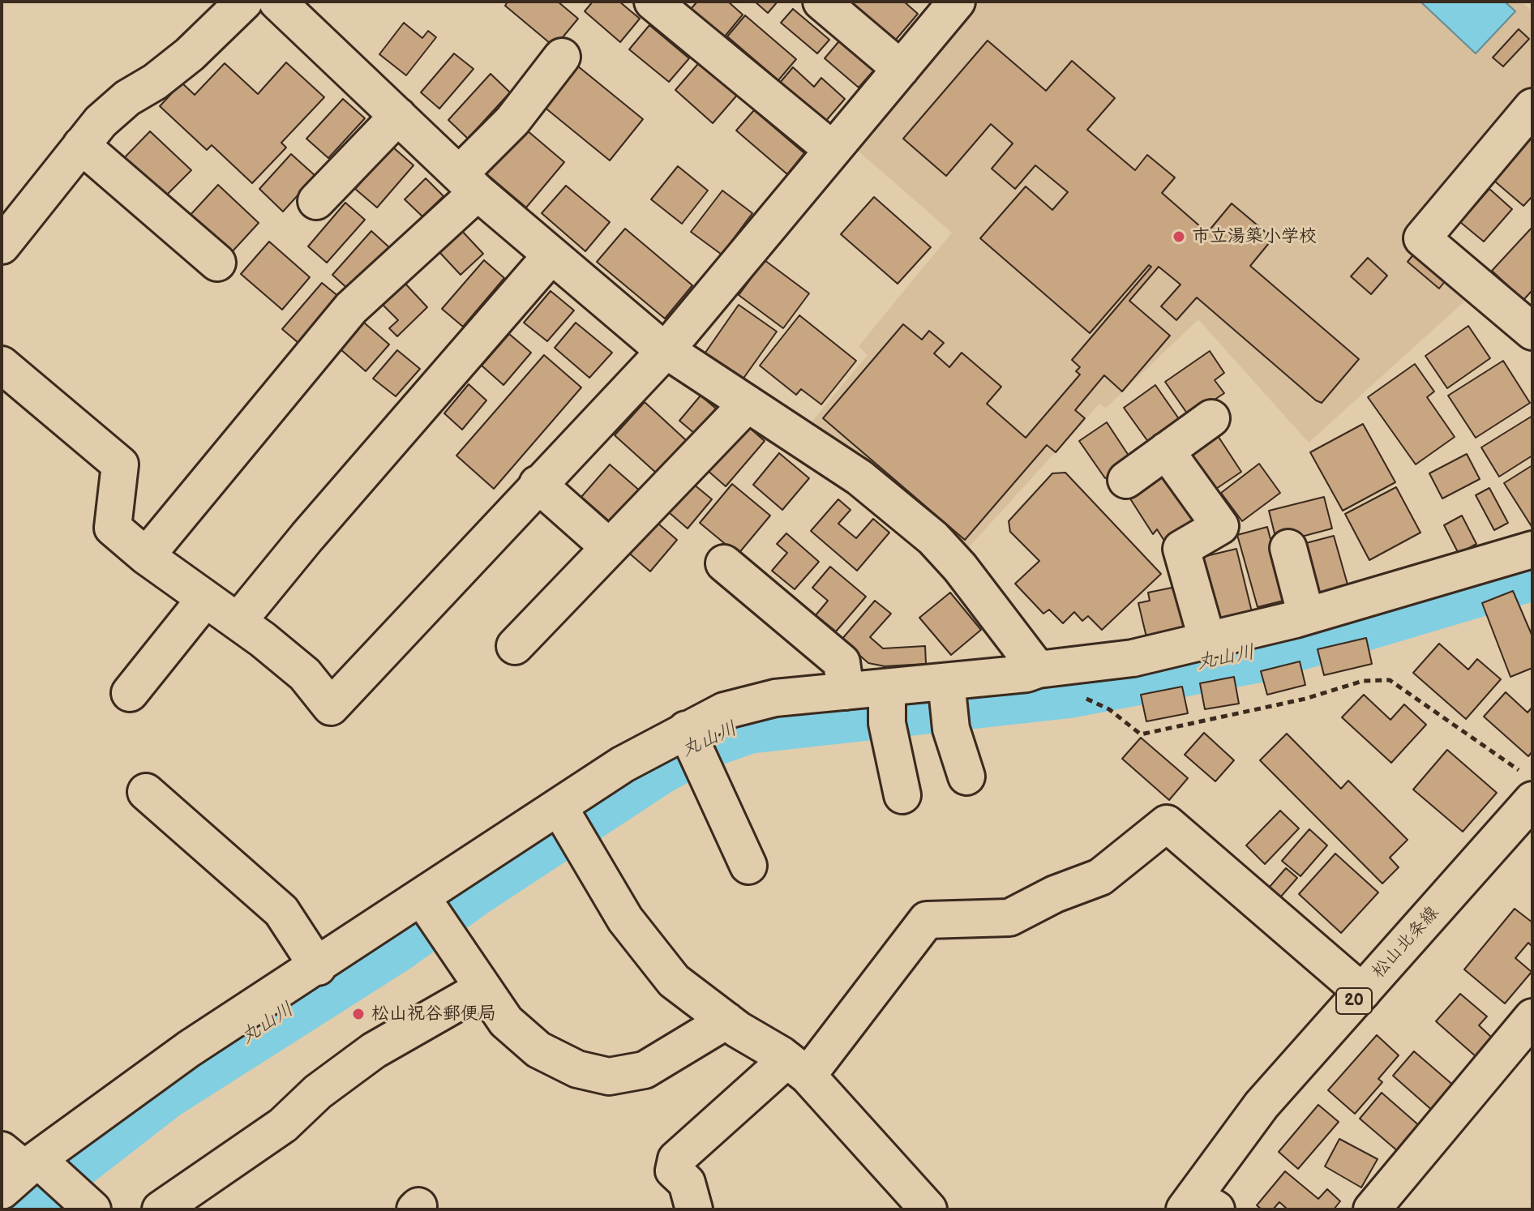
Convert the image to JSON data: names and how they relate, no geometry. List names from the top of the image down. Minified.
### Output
{"streets":{"street":["松山北条線","20"]},"water":["丸山川"],"places":["市立湯築小学校","松山祝谷郵便局"]}
